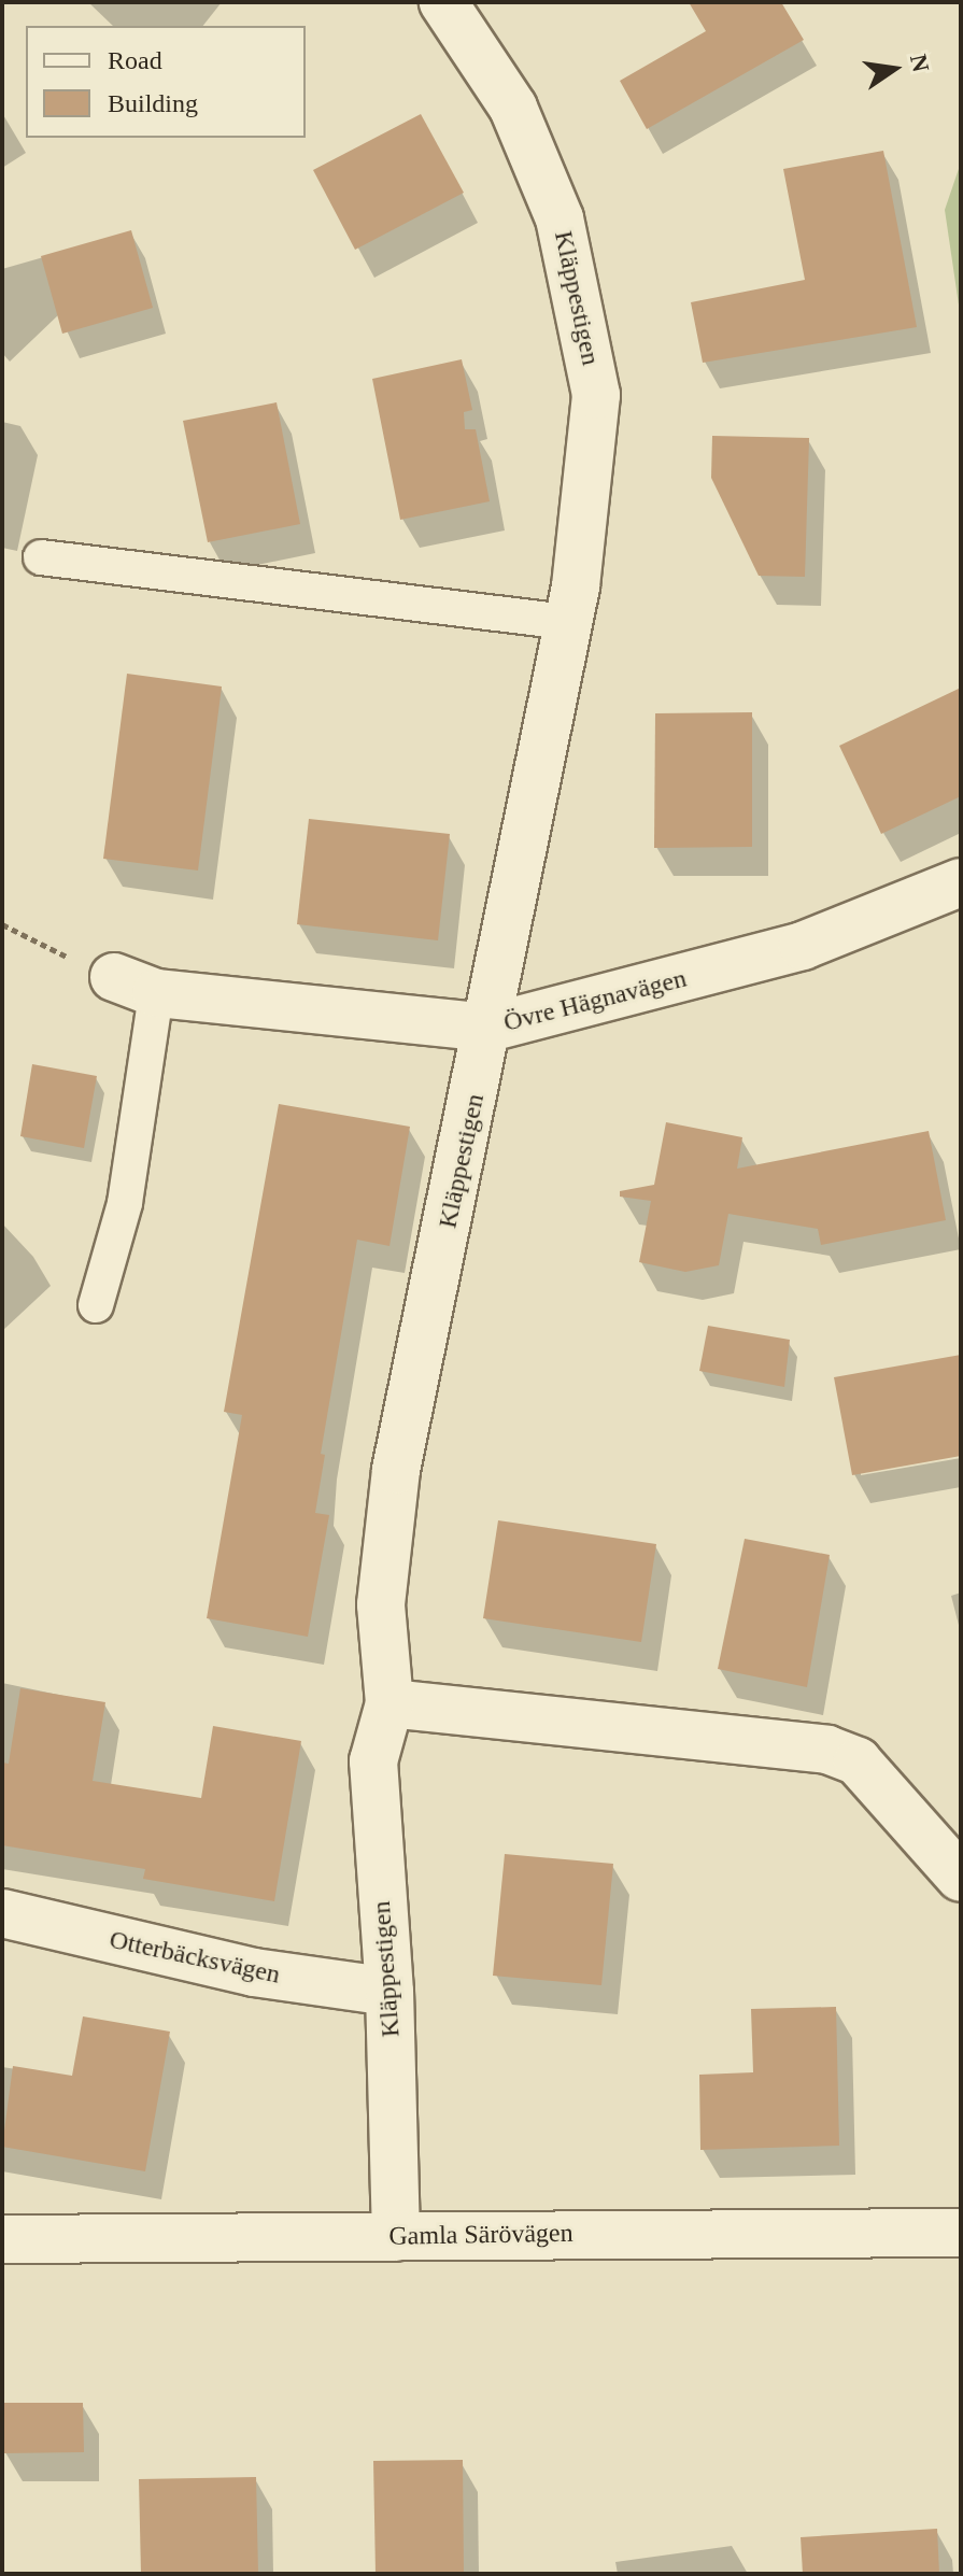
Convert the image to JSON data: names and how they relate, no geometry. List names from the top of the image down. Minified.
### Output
{"streets":{"street":["Kläppestigen","Övre Hägnavägen","Otterbäcksvägen","Gamla Särövägen"]},"crossings":[["Kläppestigen","Övre Hägnavägen"],["Kläppestigen","Otterbäcksvägen"],["Kläppestigen","Gamla Särövägen"]],"legend":["Road","Building"],"north":"right"}
